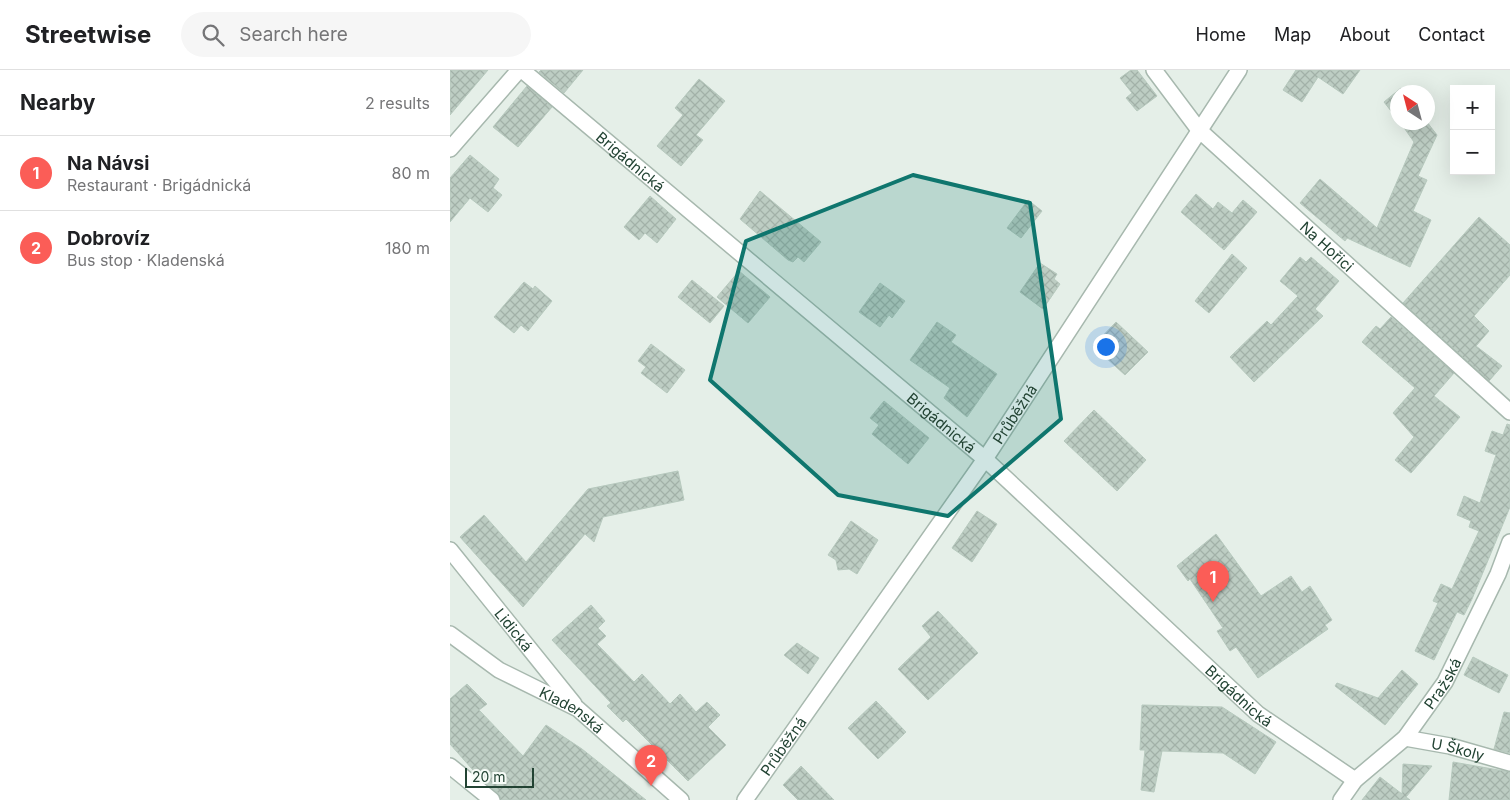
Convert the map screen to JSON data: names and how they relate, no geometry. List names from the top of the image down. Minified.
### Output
{"streets":{"street":["Brigádnická","Na Hořici","Průběžná","Lidická","Pražská","Kladenská","U Školy"]},"crossings":[["Brigádnická","Průběžná"],["Brigádnická","Pražská"],["Na Hořici","Průběžná"],["Lidická","Kladenská"],["Pražská","U Školy"]],"scale_bar":"20 m","north":"top left","page":{"header":"Streetwise","search":"Search here","nav":["Home","Map","About","Contact"],"heading":["Nearby","2 results"],"map_buttons":["+","−"],"list":[{"mark":"1","name":"Na Návsi","note":"Restaurant · Brigádnická","value":"80 m"},{"mark":"2","name":"Dobrovíz","note":"Bus stop · Kladenská","value":"180 m"}],"pins":["1","2"],"scale":"20 m"}}
